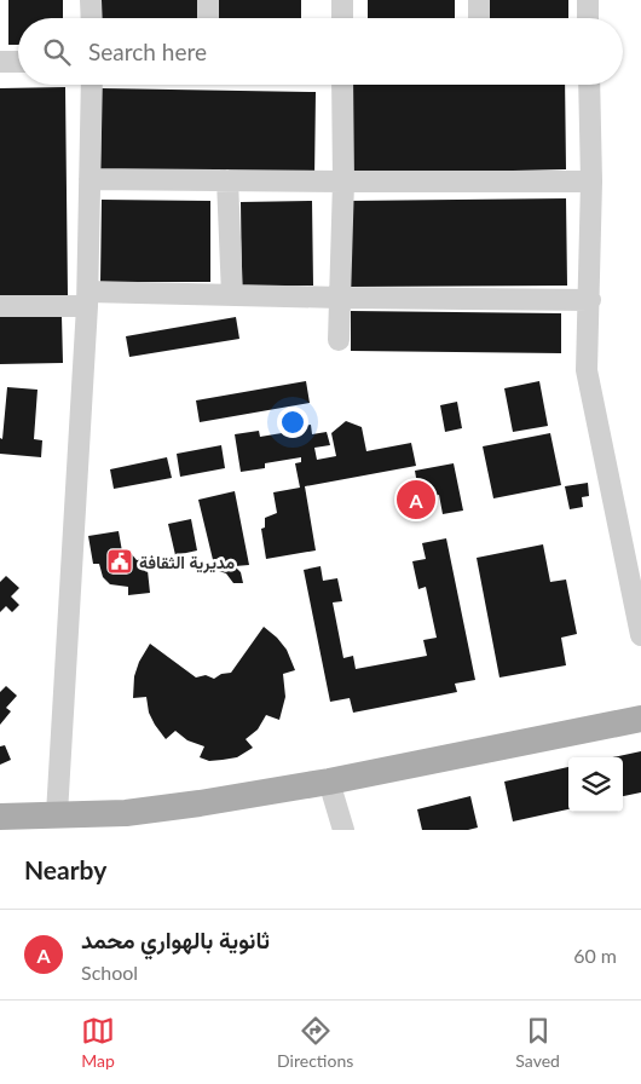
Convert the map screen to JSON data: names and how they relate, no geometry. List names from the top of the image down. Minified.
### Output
{"places":{"public building":["مديرية الثقافة"]},"page":{"search":"Search here","pins":"A","heading":"Nearby","list":[{"mark":"A","name":"ثانوية بالهواري محمد","note":"School","value":"60 m"}],"nav":["Map","Directions","Saved"]}}
